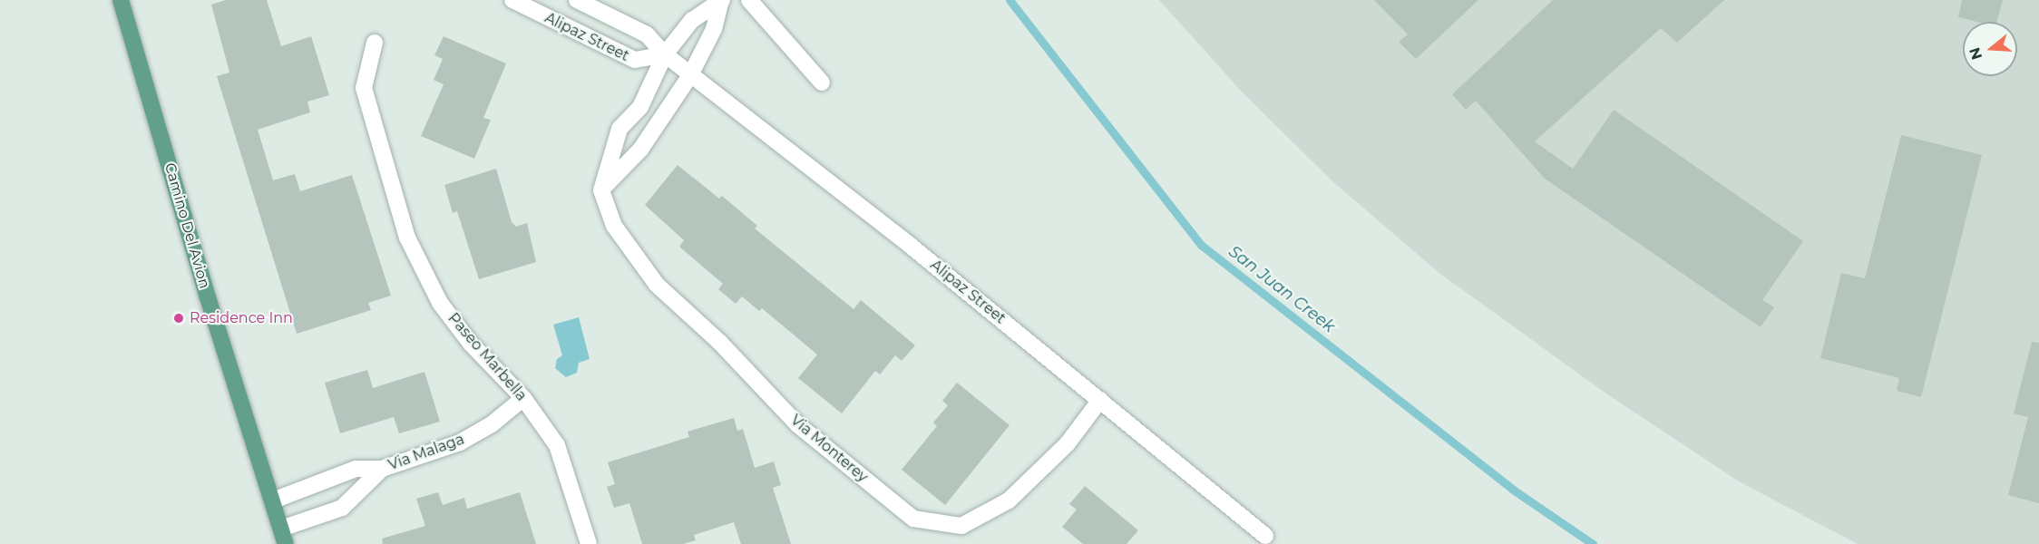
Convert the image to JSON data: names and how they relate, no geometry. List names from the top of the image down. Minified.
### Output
{"streets":{"main road":["Camino Del Avion"],"street":["Alipaz Street","Paseo Marbella","Via Monterey","Via Malaga"]},"crossings":[["Alipaz Street","Via Monterey"],["Camino Del Avion","Via Malaga"],["Paseo Marbella","Via Malaga"]],"water":["San Juan Creek"],"places":["Residence Inn"],"north":"left"}
